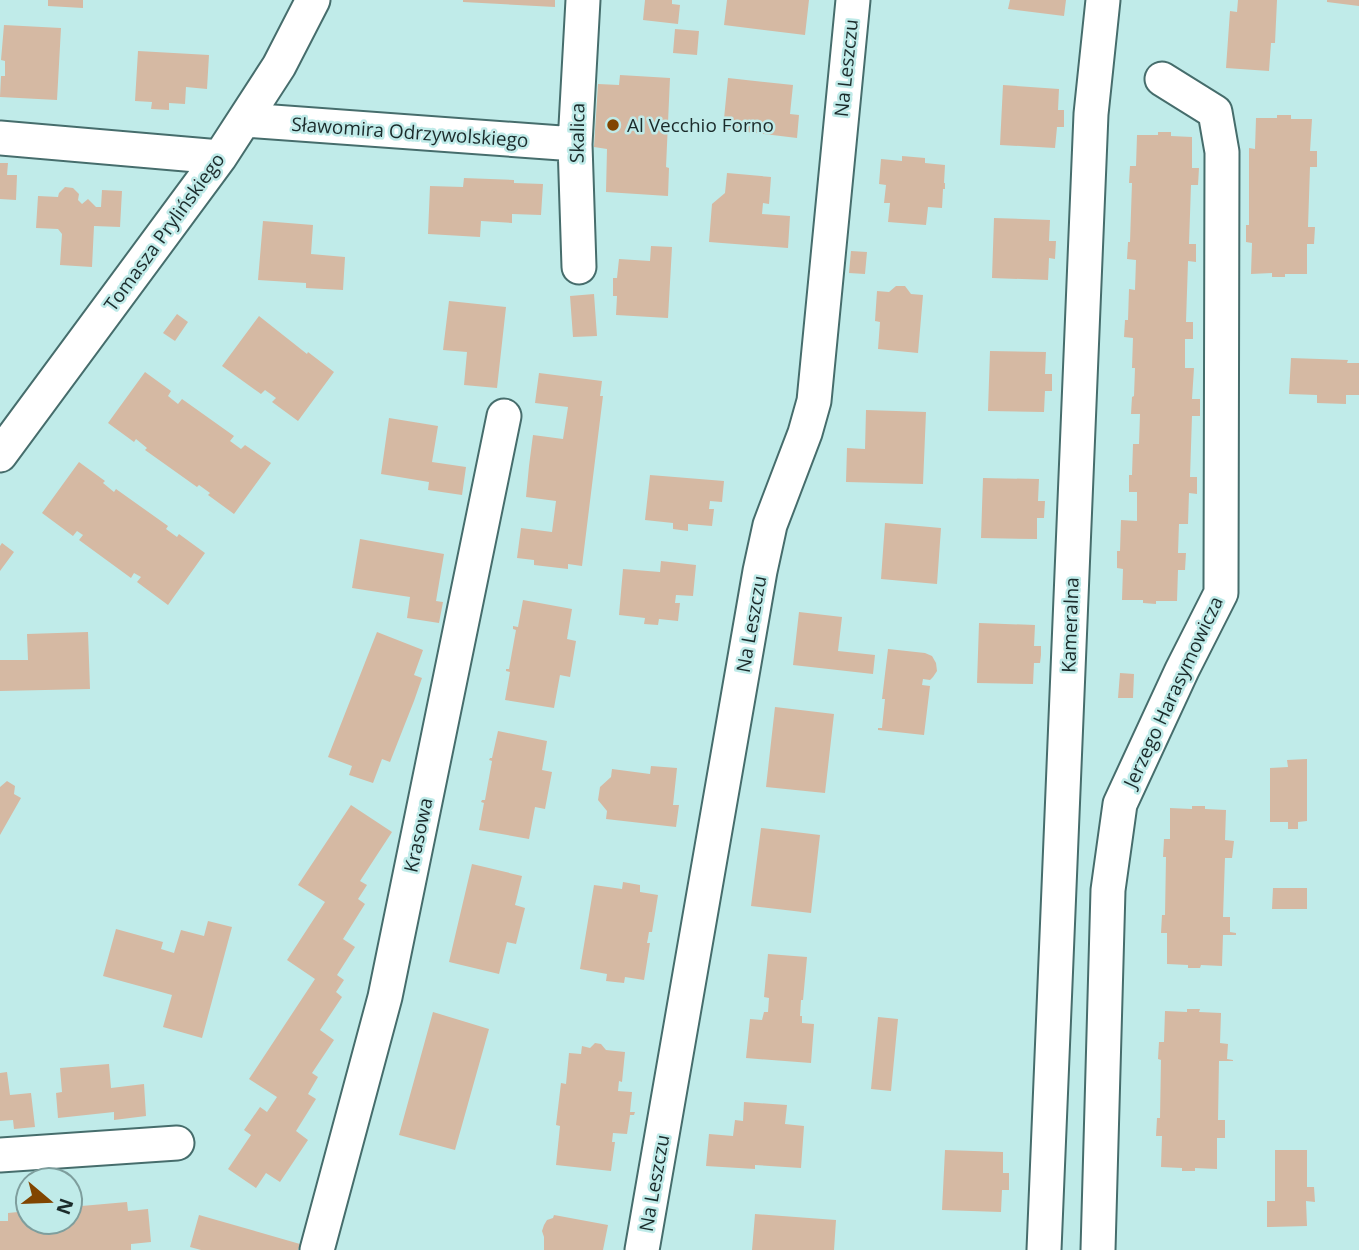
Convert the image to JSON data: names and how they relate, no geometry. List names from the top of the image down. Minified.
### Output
{"streets":{"street":["Na Leszczu","Sławomira Odrzywolskiego","Skalica","Tomasza Prylińskiego","Kameralna","Jerzego Harasymowicza","Krasowa"]},"crossings":[["Sławomira Odrzywolskiego","Skalica"],["Sławomira Odrzywolskiego","Tomasza Prylińskiego"]],"places":["Al Vecchio Forno"],"north":"right"}
